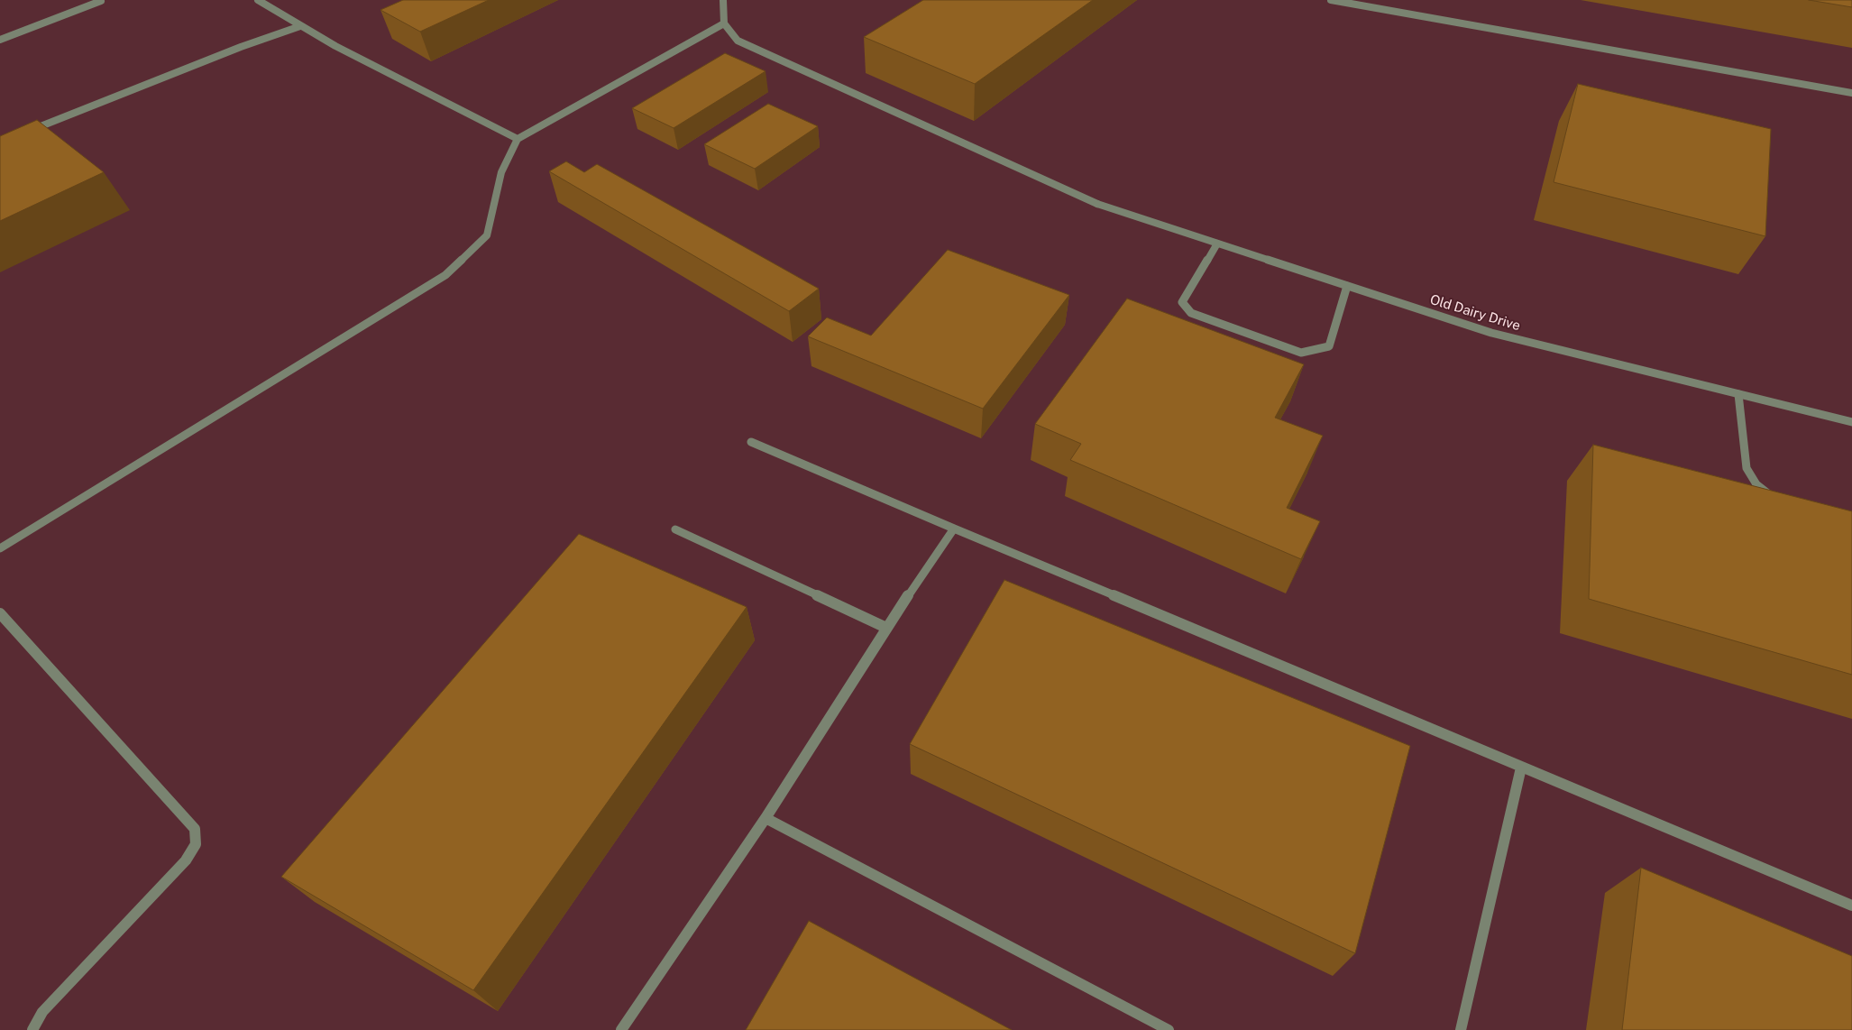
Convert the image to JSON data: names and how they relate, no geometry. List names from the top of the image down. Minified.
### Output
{"streets":{"street":["Old Dairy Drive"]}}
